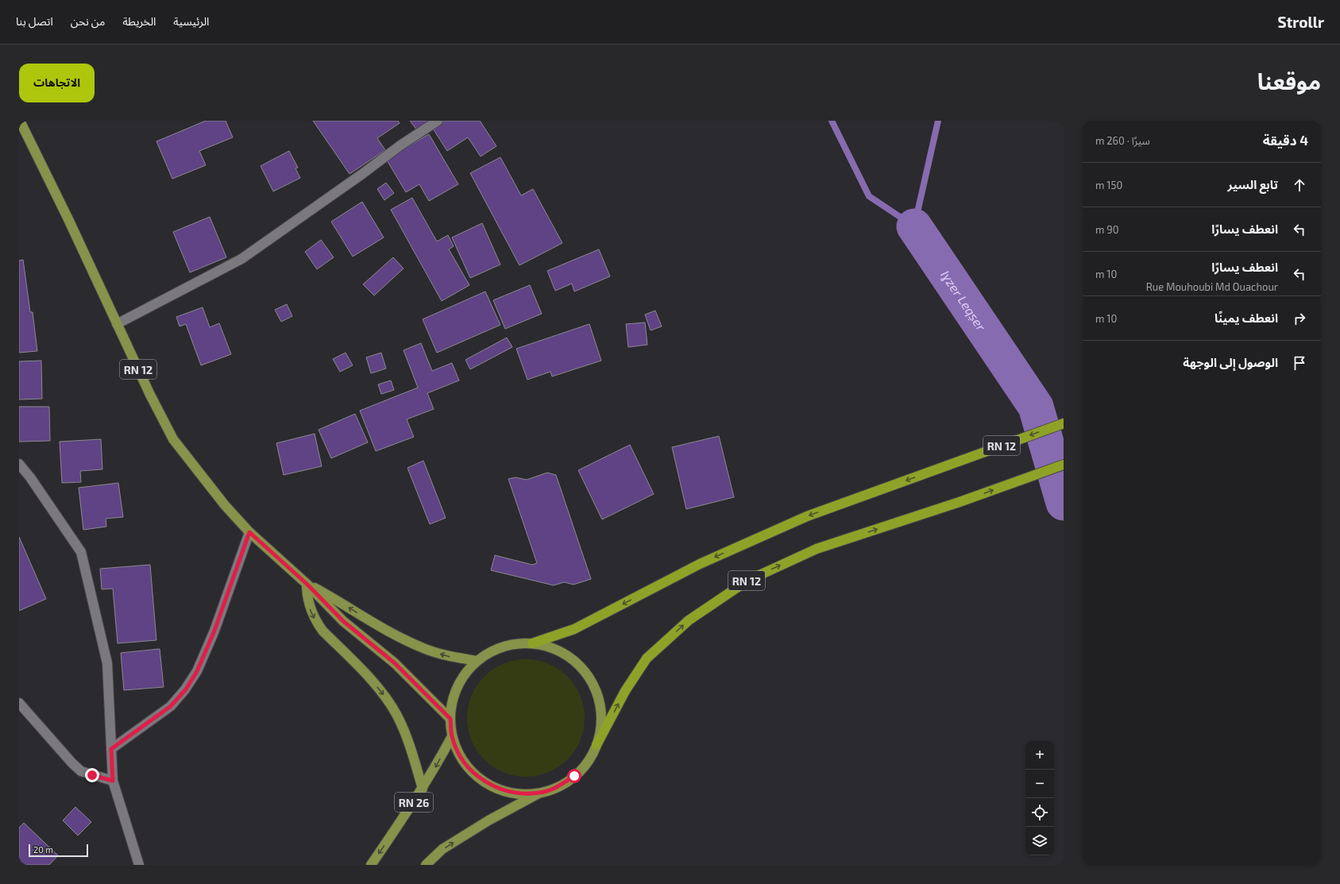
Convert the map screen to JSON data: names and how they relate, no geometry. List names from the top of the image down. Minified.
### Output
{"streets":{"highway":["RN 12"],"main road":["RN 26"]},"water":["Iɣzer Leqṣer"],"scale_bar":"20 m","page":{"header":"Strollr","nav":["الرئيسية","الخريطة","من نحن","اتصل بنا"],"title":"موقعنا","buttons":"الاتجاهات","heading":["4 دقيقة","سيرًا · 260 m"],"list":[["تابع السير","150 m"],["انعطف يسارًا","90 m"],["انعطف يسارًا","Rue Mouhoubi Md Ouachour","10 m"],["انعطف يمينًا","10 m"],"الوصول إلى الوجهة"],"map_buttons":["+","−"],"scale":"20 m"}}
